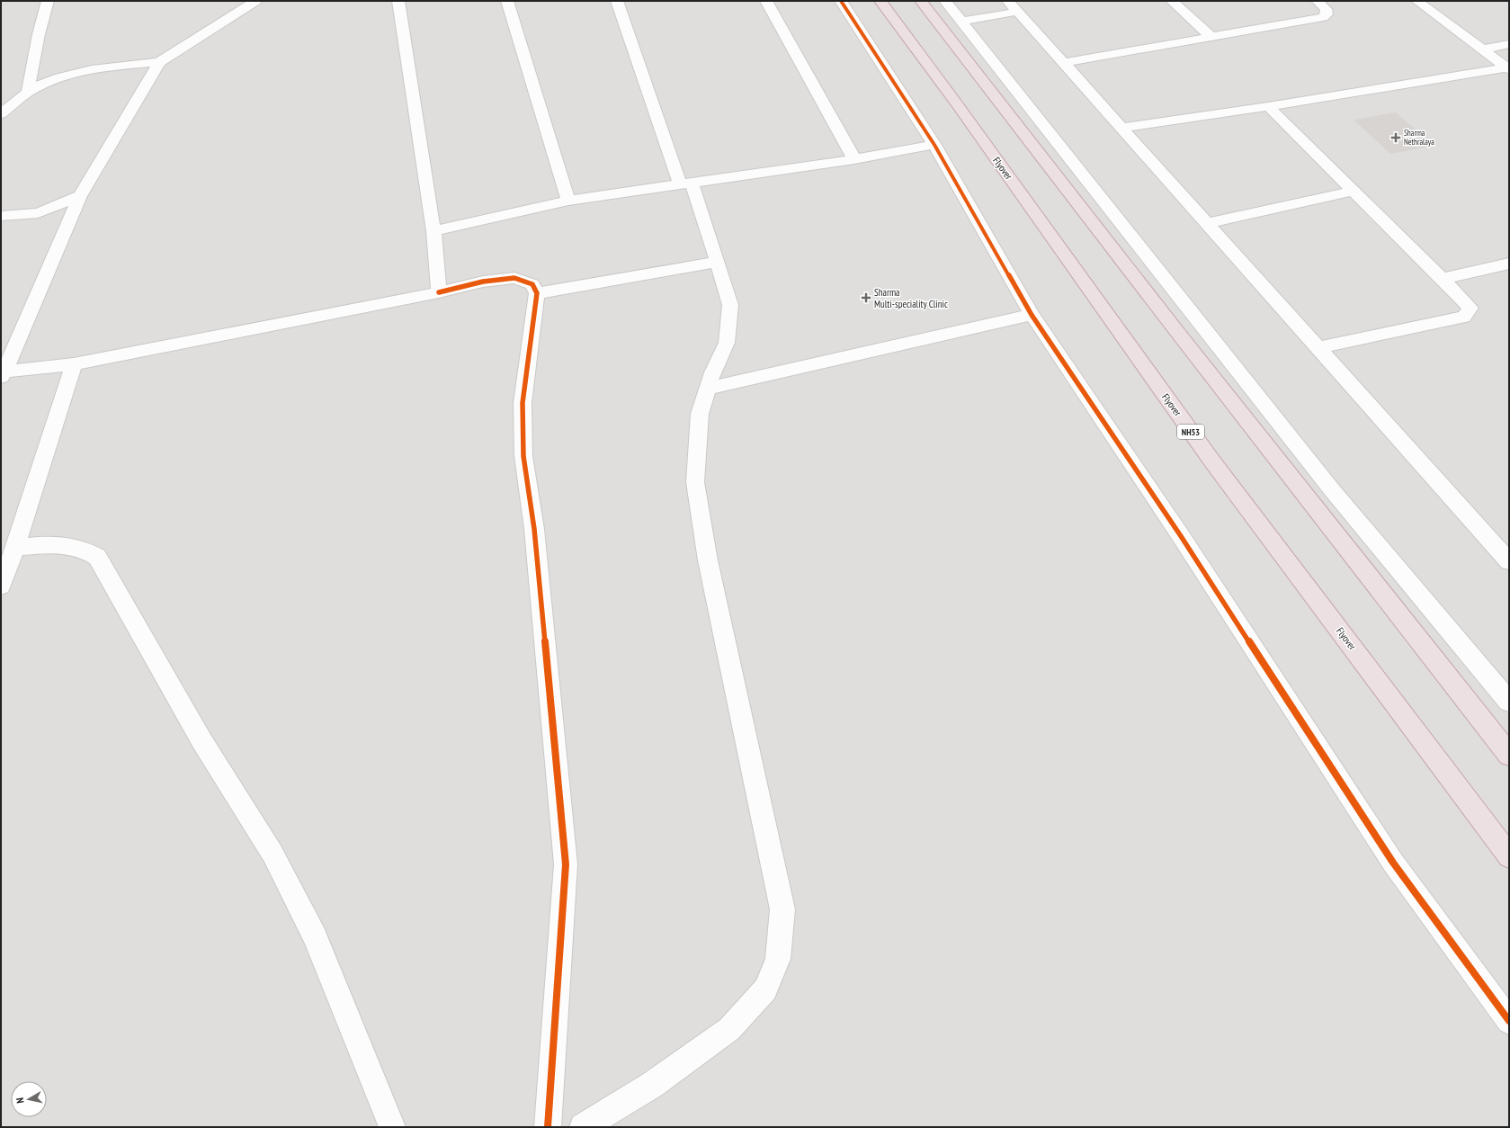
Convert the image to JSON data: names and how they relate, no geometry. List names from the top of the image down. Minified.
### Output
{"streets":{"highway":["Flyover","NH53"]},"places":{"health":["Sharma Nethralaya","Sharma Multi-speciality Clinic"]},"north":"left"}
